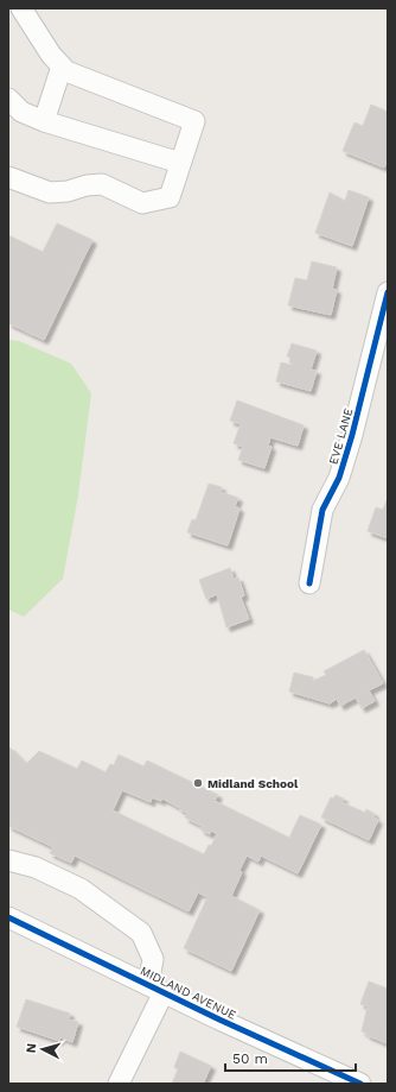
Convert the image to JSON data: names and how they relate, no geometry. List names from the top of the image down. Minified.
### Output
{"streets":{"street":["EVE LANE","MIDLAND AVENUE"]},"places":["Midland School"],"scale_bar":"50 m","north":"left"}
